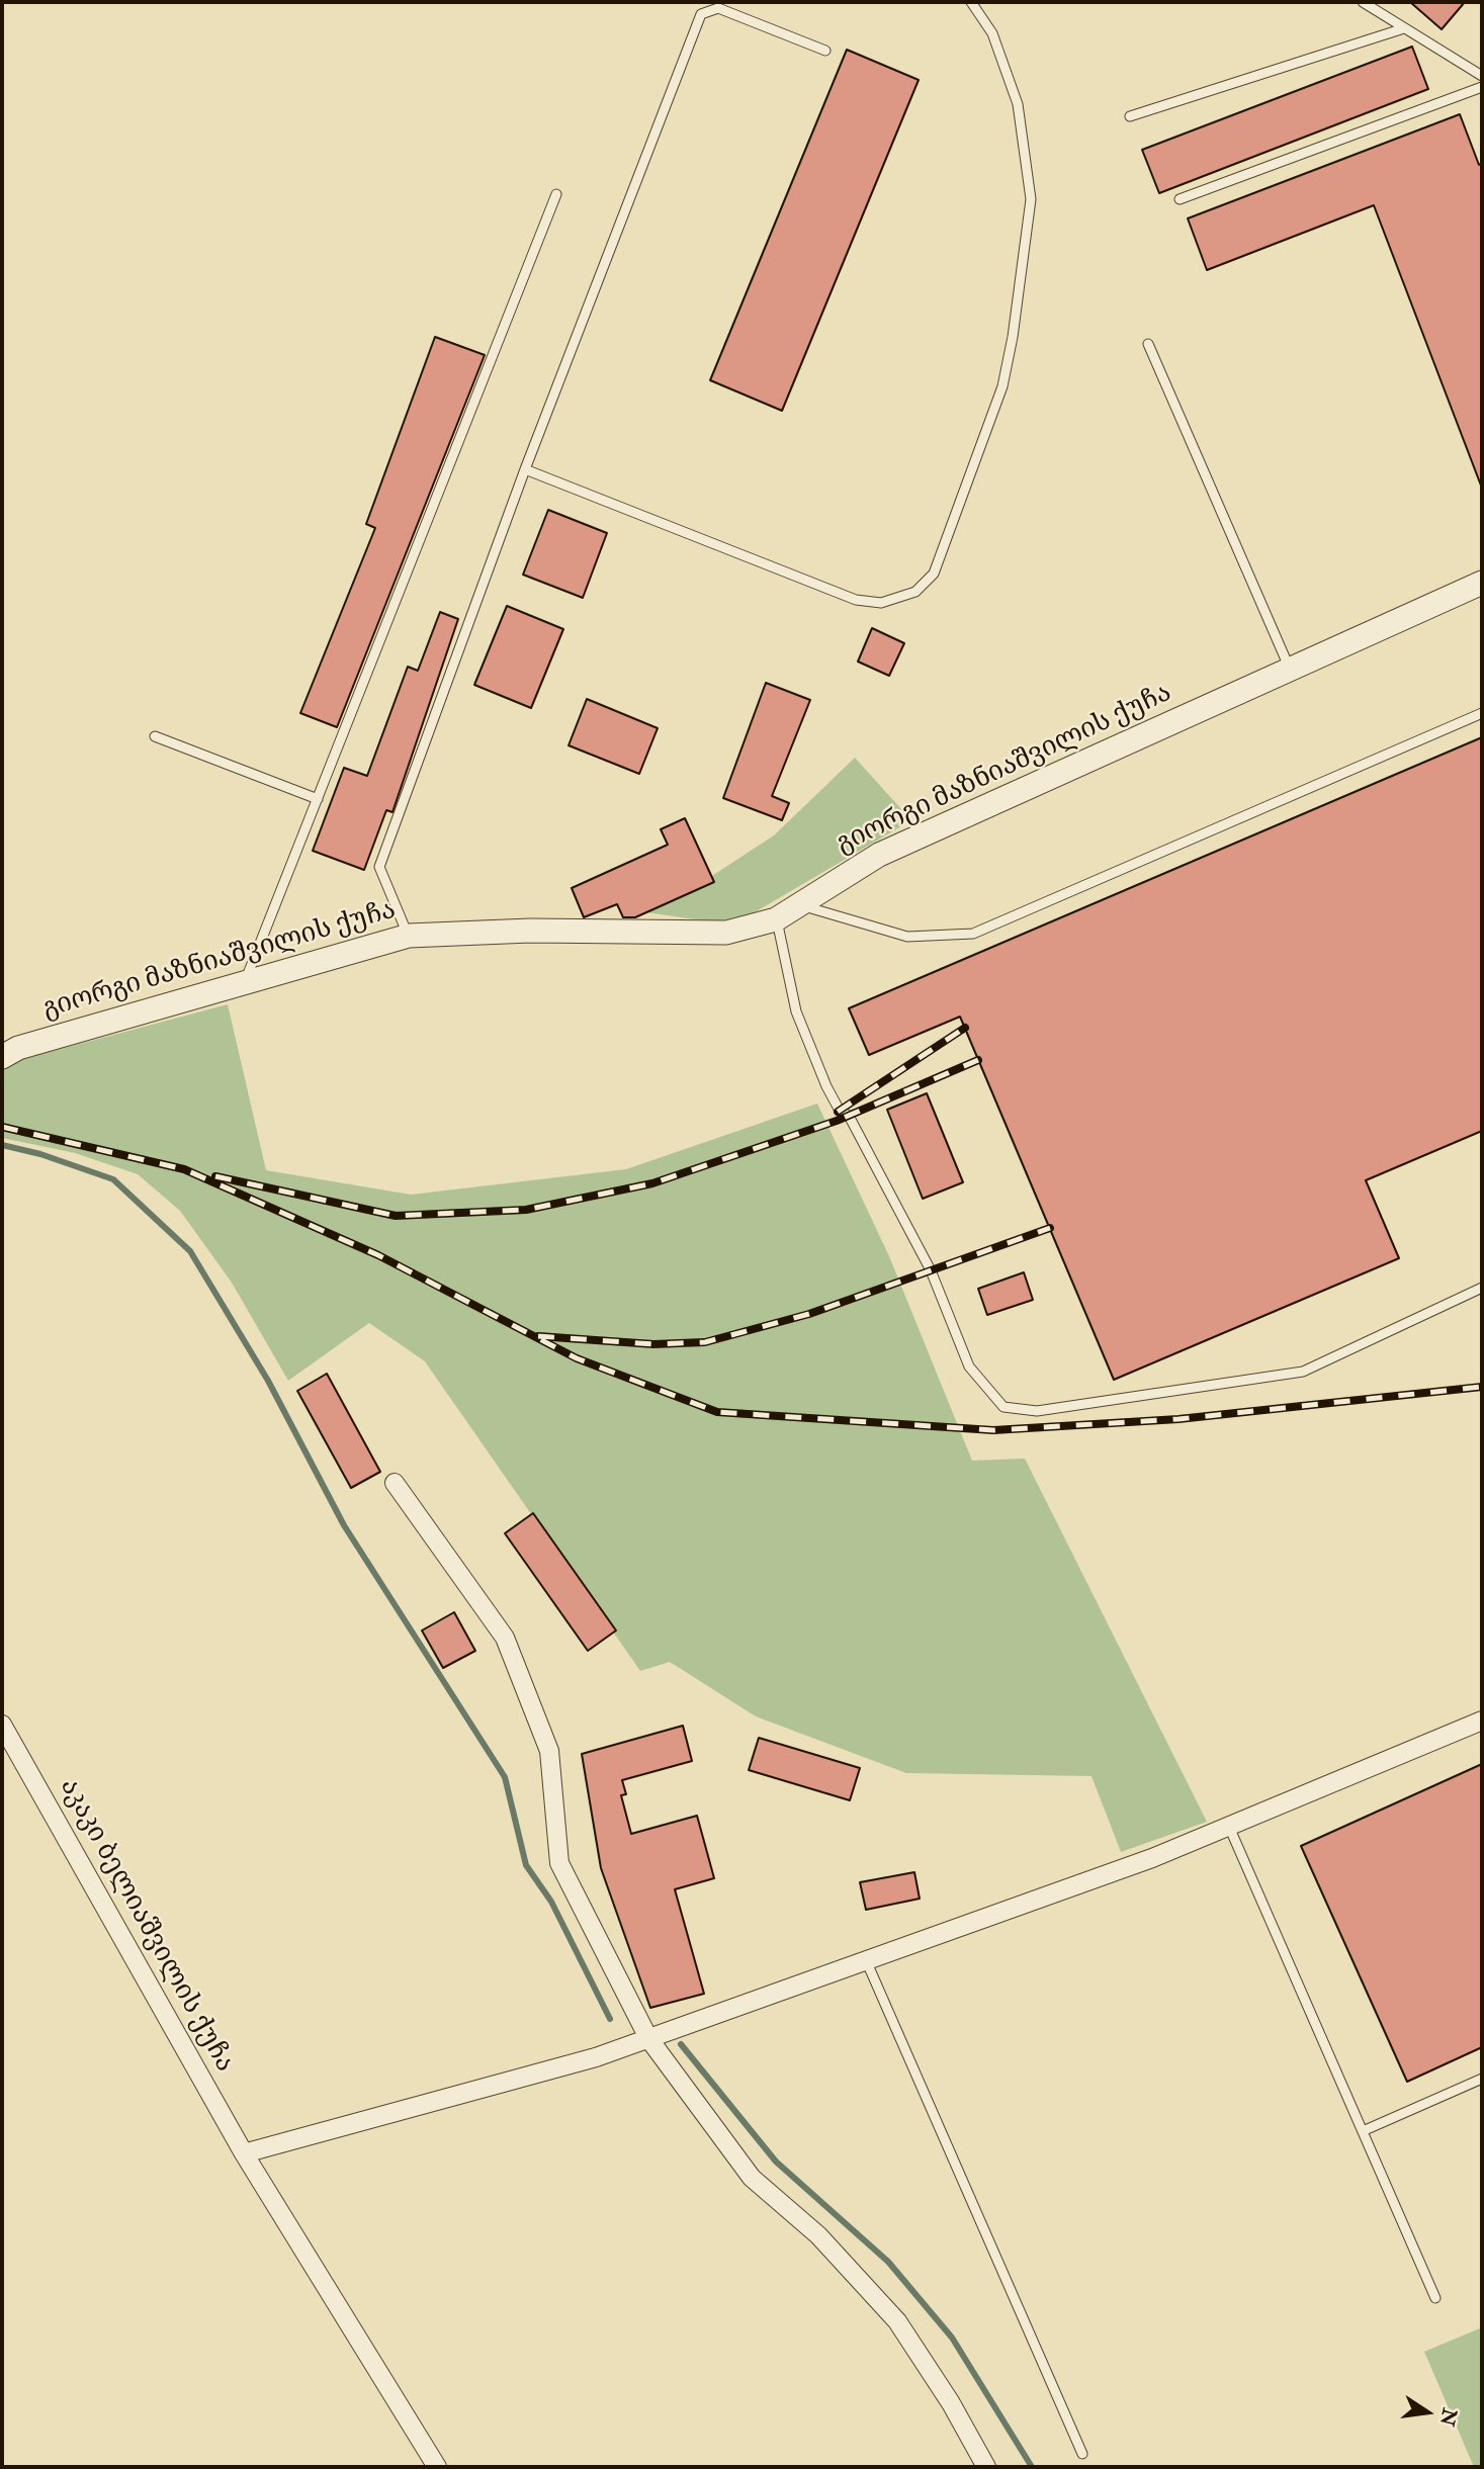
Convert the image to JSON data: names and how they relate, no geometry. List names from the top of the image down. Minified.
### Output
{"streets":{"street":["გიორგი მაზნიაშვილის ქუჩა","აკაკი ბელიაშვილის ქუჩა"]},"north":"right"}
